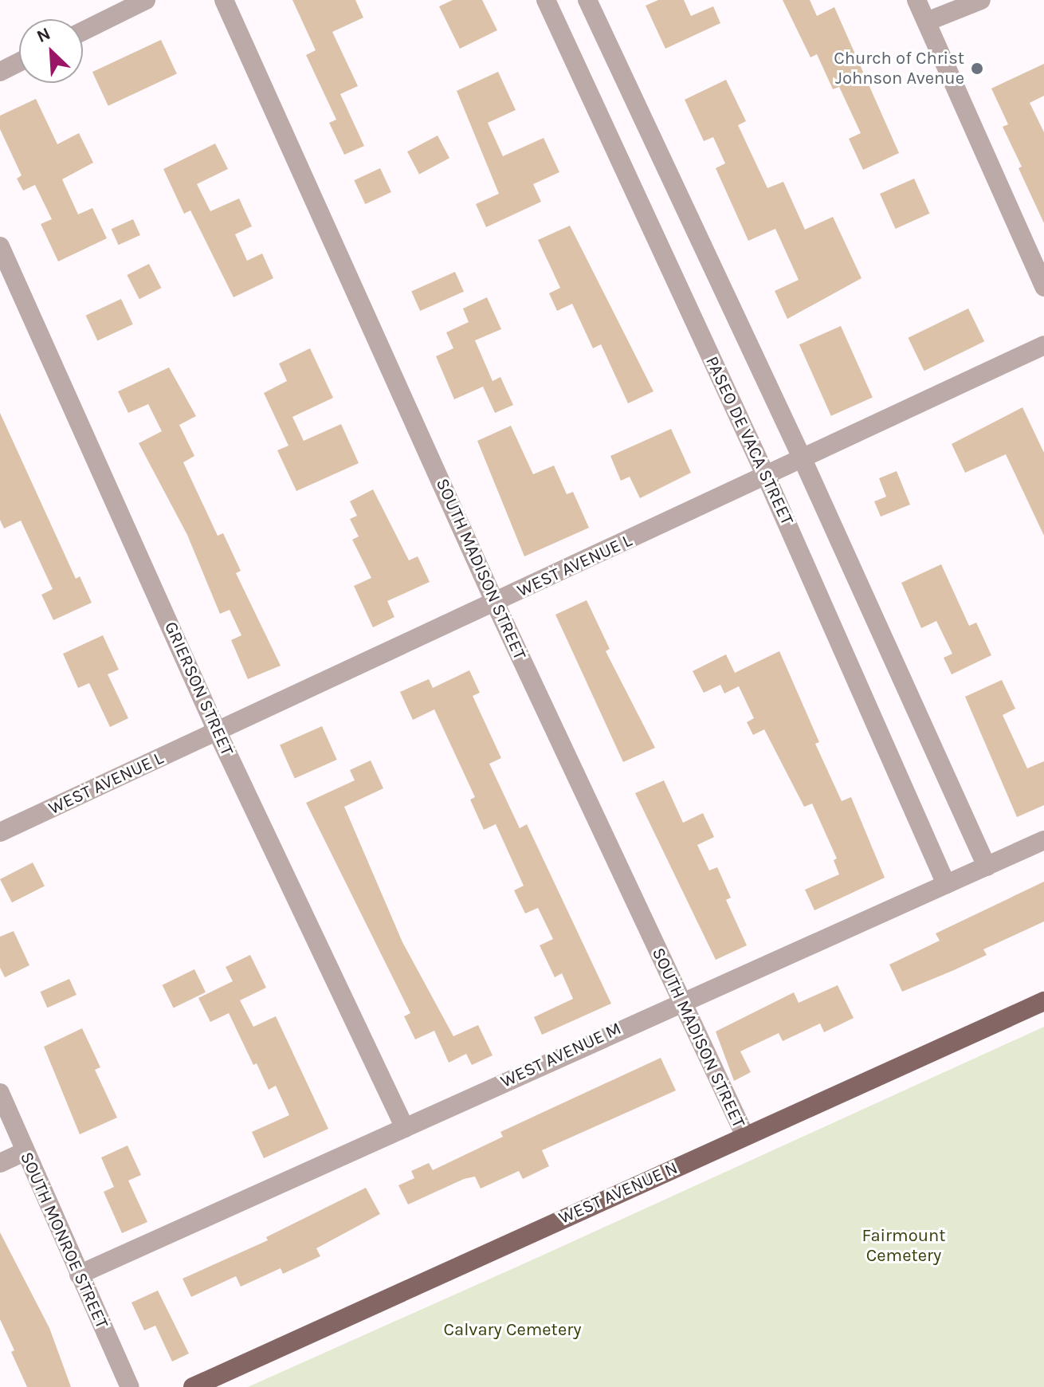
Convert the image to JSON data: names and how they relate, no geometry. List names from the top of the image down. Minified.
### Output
{"streets":{"main road":["WEST AVENUE N"],"street":["PASEO DE VACA STREET","WEST AVENUE L","SOUTH MADISON STREET","GRIERSON STREET","WEST AVENUE M","SOUTH MONROE STREET"]},"crossings":[["PASEO DE VACA STREET","WEST AVENUE L"],["PASEO DE VACA STREET","WEST AVENUE M"],["WEST AVENUE L","SOUTH MADISON STREET"],["WEST AVENUE L","GRIERSON STREET"],["SOUTH MADISON STREET","WEST AVENUE M"],["SOUTH MADISON STREET","WEST AVENUE N"],["GRIERSON STREET","WEST AVENUE M"],["WEST AVENUE M","SOUTH MONROE STREET"]],"parks":["Fairmount Cemetery","Calvary Cemetery"],"places":["Church of Christ Johnson Avenue"],"north":"top left"}
